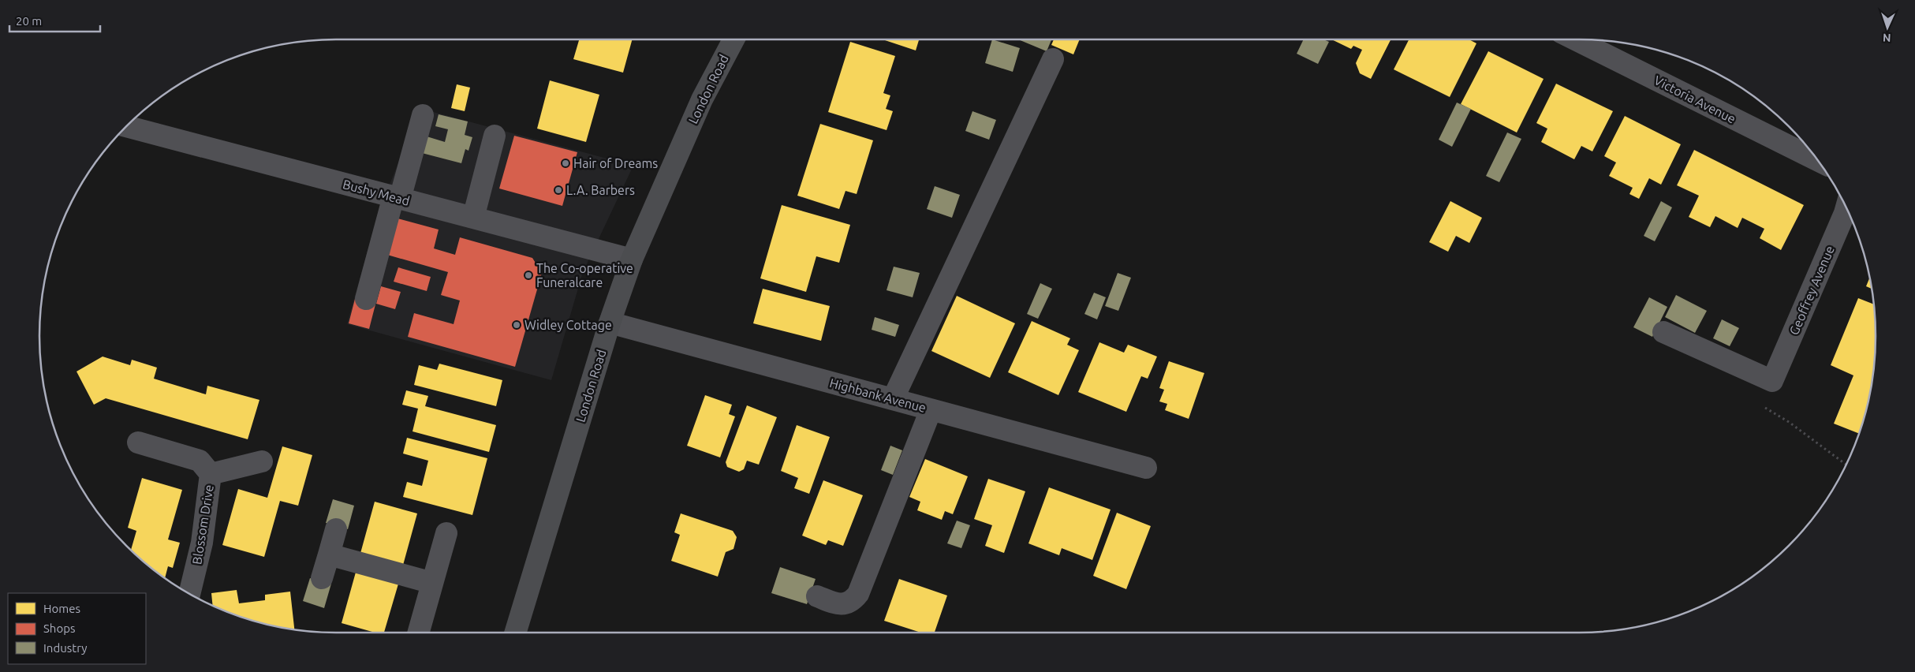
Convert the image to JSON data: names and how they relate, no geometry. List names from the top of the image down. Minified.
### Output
{"streets":{"main road":["London Road"],"street":["Victoria Avenue","Bushy Mead","Geoffrey Avenue","Highbank Avenue","Blossom Drive"]},"crossings":[["London Road","Bushy Mead"],["London Road","Highbank Avenue"]],"places":["Hair of Dreams","L.A. Barbers","The Co-operative Funeralcare","Widley Cottage"],"legend":["Homes","Shops","Industry"],"scale_bar":"20 m","north":"bottom"}
